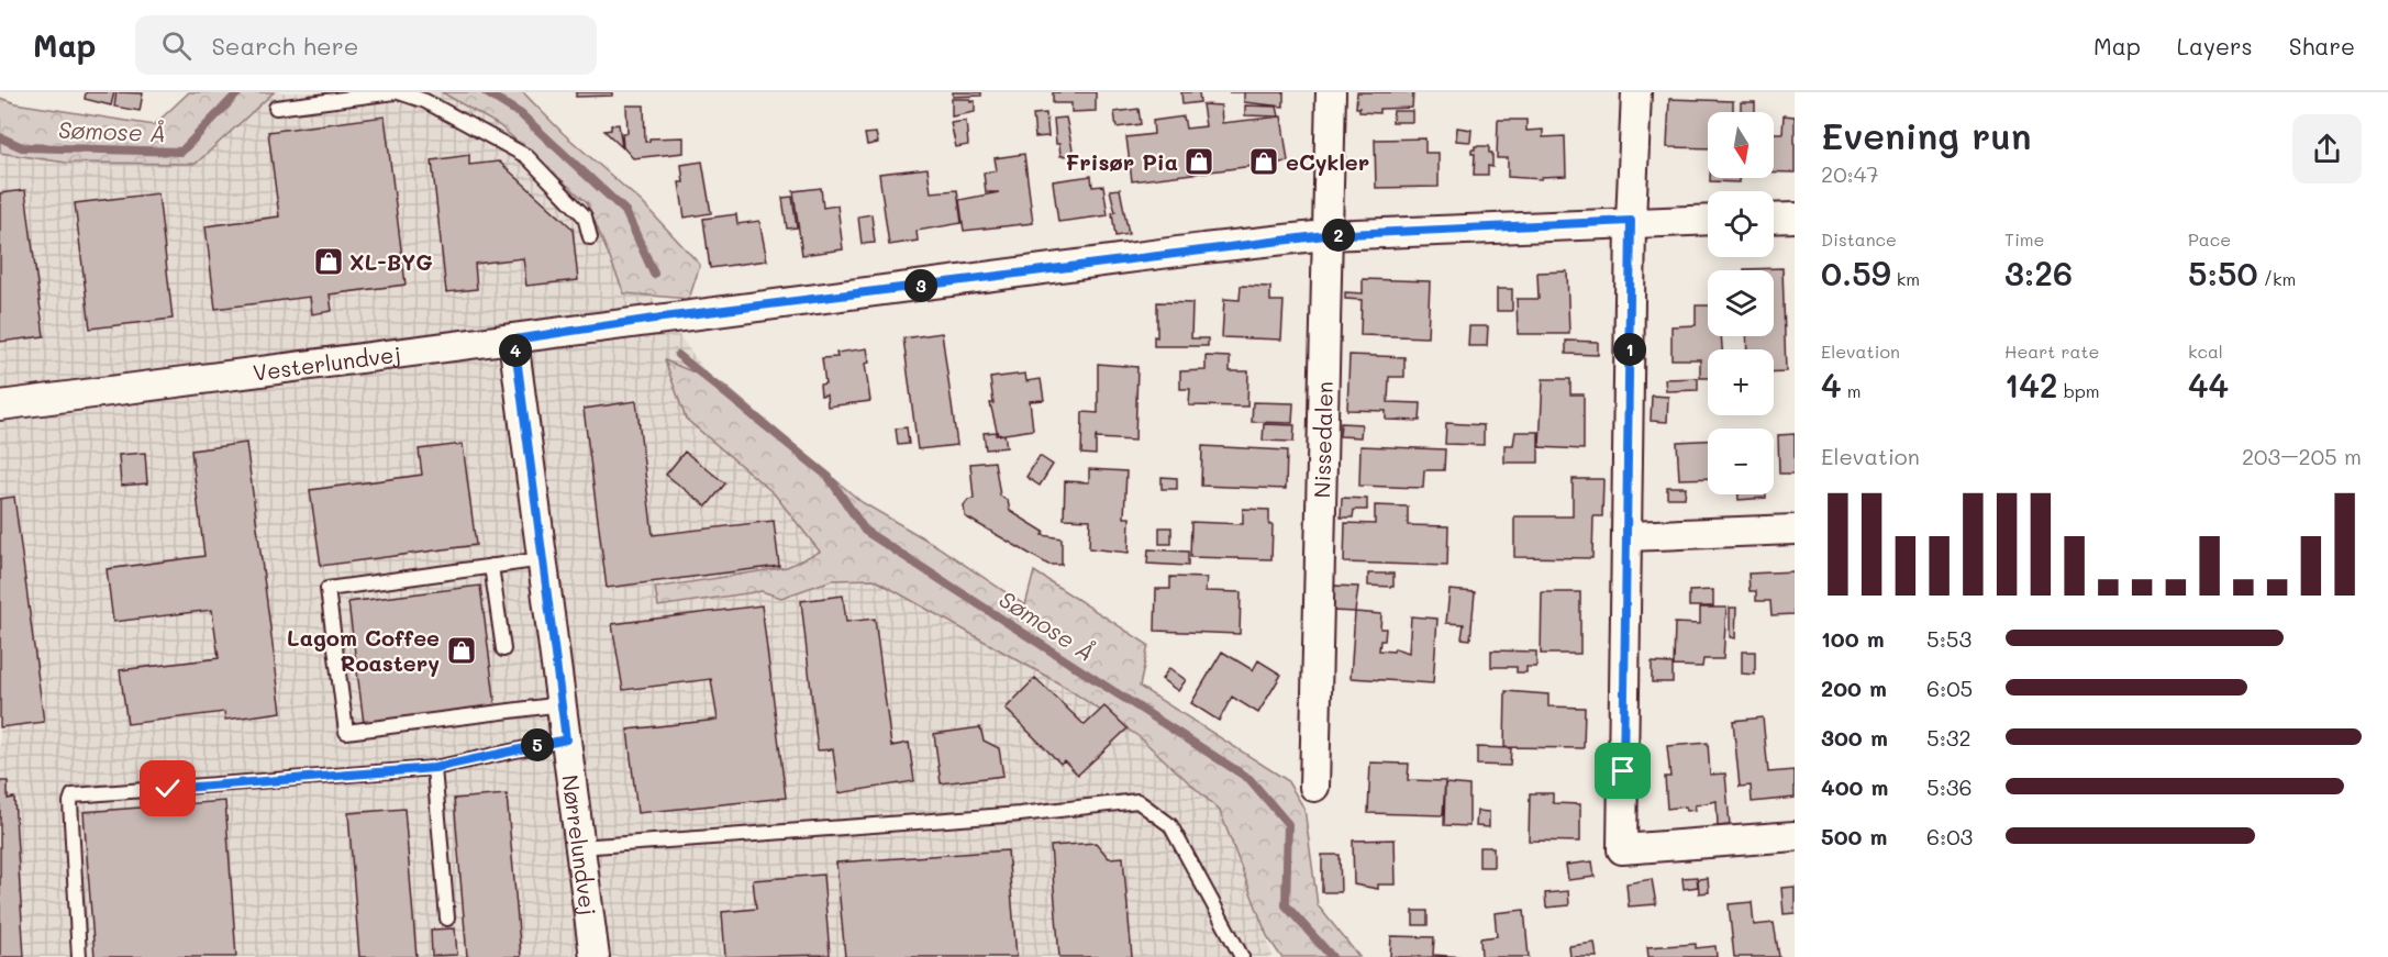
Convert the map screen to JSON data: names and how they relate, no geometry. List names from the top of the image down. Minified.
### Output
{"streets":{"street":["Vesterlundvej","Nissedalen","Nørrelundvej"]},"crossings":[["Vesterlundvej","Nissedalen"],["Vesterlundvej","Nørrelundvej"]],"water":["Sømose Å"],"places":{"shop":["Frisør Pia","eCykler","XL-BYG","Lagom Coffee Roastery"]},"north":"bottom","page":{"header":"Map","search":"Search here","nav":["Map","Layers","Share"],"heading":["Evening run","20:47"],"map_buttons":["+","−"],"stats":[["Distance","0.59 km"],["Time","3:26"],["Pace","5:50 /km"],["Elevation","4 m"],["Heart rate","142 bpm"],["kcal","44"]],"pins":["2","3","1","4","5"],"chart":["Elevation","203–205 m"],"list":[{"name":"100 m","note":"5:53"},{"name":"200 m","note":"6:05"},{"name":"300 m","note":"5:32"},{"name":"400 m","note":"5:36"},{"name":"500 m","note":"6:03"}]}}
